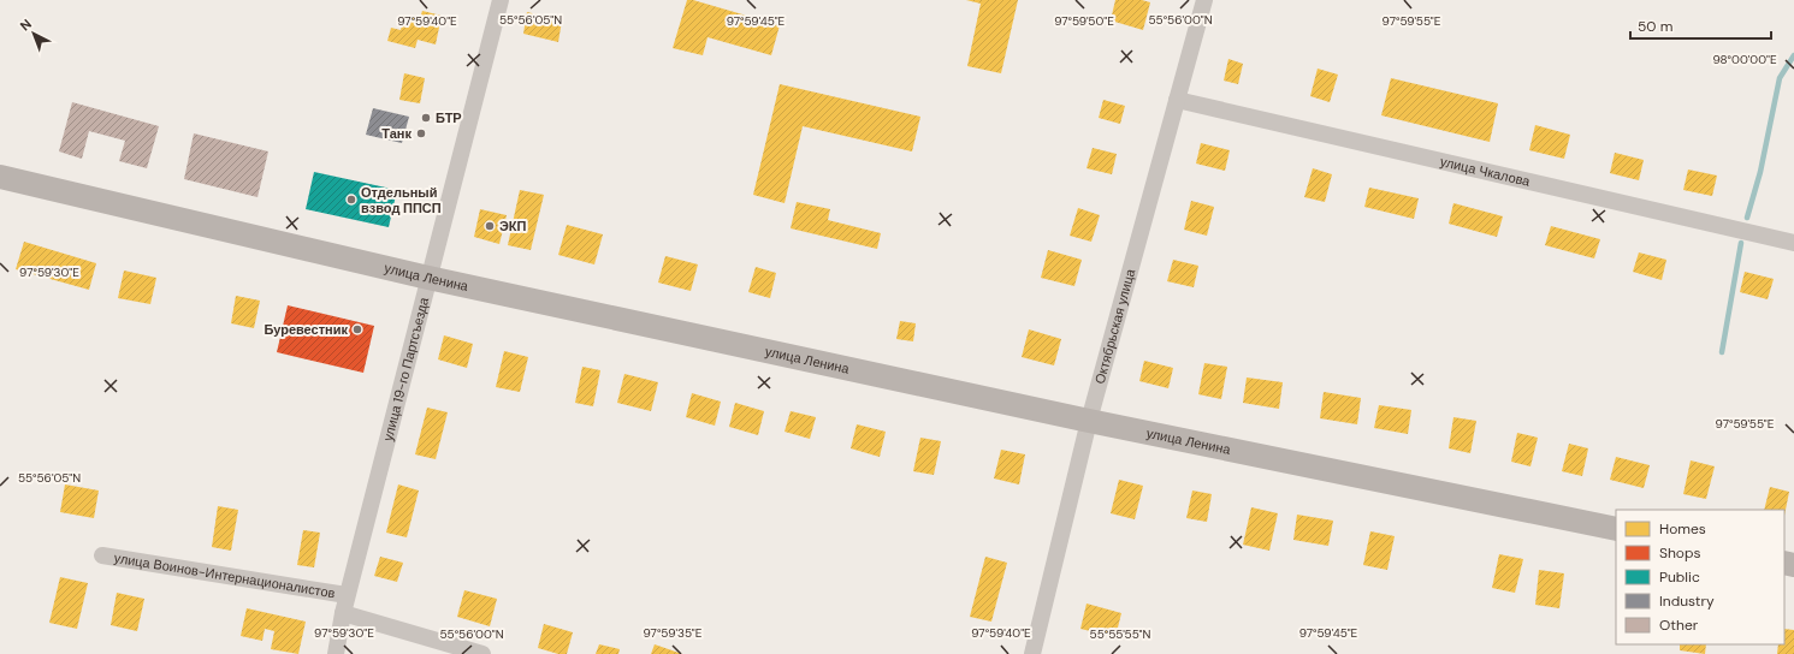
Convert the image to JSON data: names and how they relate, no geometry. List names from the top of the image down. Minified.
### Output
{"streets":{"main road":["улица Ленина"],"street":["улица Чкалова","Октябрьская улица","улица 19-го Партсъезда","улица Воинов-Интернационалистов"]},"crossings":[["улица Чкалова","Октябрьская улица"],["улица Ленина","Октябрьская улица"],["улица Ленина","улица 19-го Партсъезда"],["улица 19-го Партсъезда","улица Воинов-Интернационалистов"]],"places":["БТР","Танк","Отдельный взвод ППСП","ЭКП","Буревестник"],"legend":["Homes","Shops","Public","Industry","Other"],"scale_bar":"50 m","north":"top left","coordinates":["55°56'00\"N","55°56'05\"N","97°59'45\"E","97°59'50\"E","97°59'55\"E","97°59'40\"E","98°00'00\"E","97°59'30\"E","97°59'35\"E","55°55'55\"N"]}
